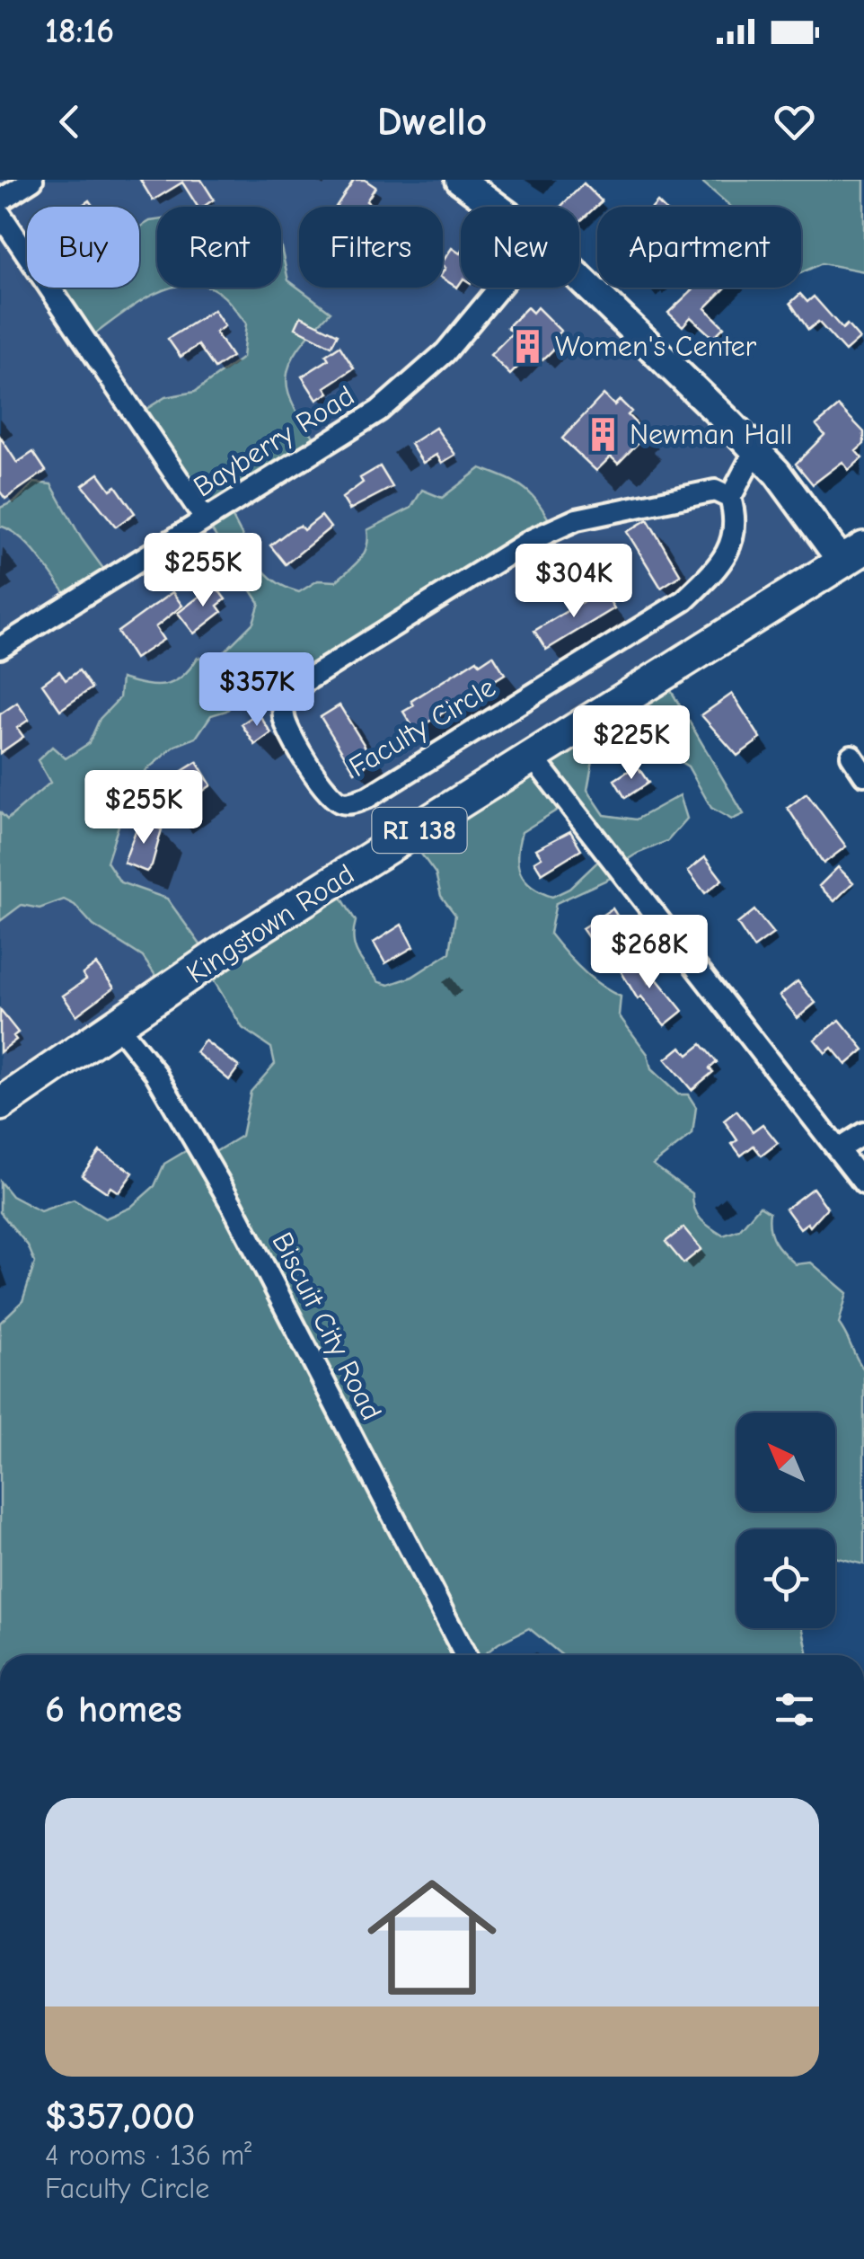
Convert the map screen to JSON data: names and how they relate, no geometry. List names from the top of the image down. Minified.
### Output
{"streets":{"main road":["RI 138","Kingstown Road"],"street":["Bayberry Road","Faculty Circle","Biscuit City Road"]},"crossings":[["Kingstown Road","Biscuit City Road"]],"places":{"building":["Women's Center","Newman Hall"]},"north":"top left","page":{"status":"18:16","header":"Dwello","chip":["Buy","Rent","Filters","New","Apartment"],"price":["$255K","$304K","$357K","$225K","$255K","$268K"],"heading":"6 homes","list":[{"name":"$357,000","note":"4 rooms · 136 m² · Faculty Circle"}]}}
